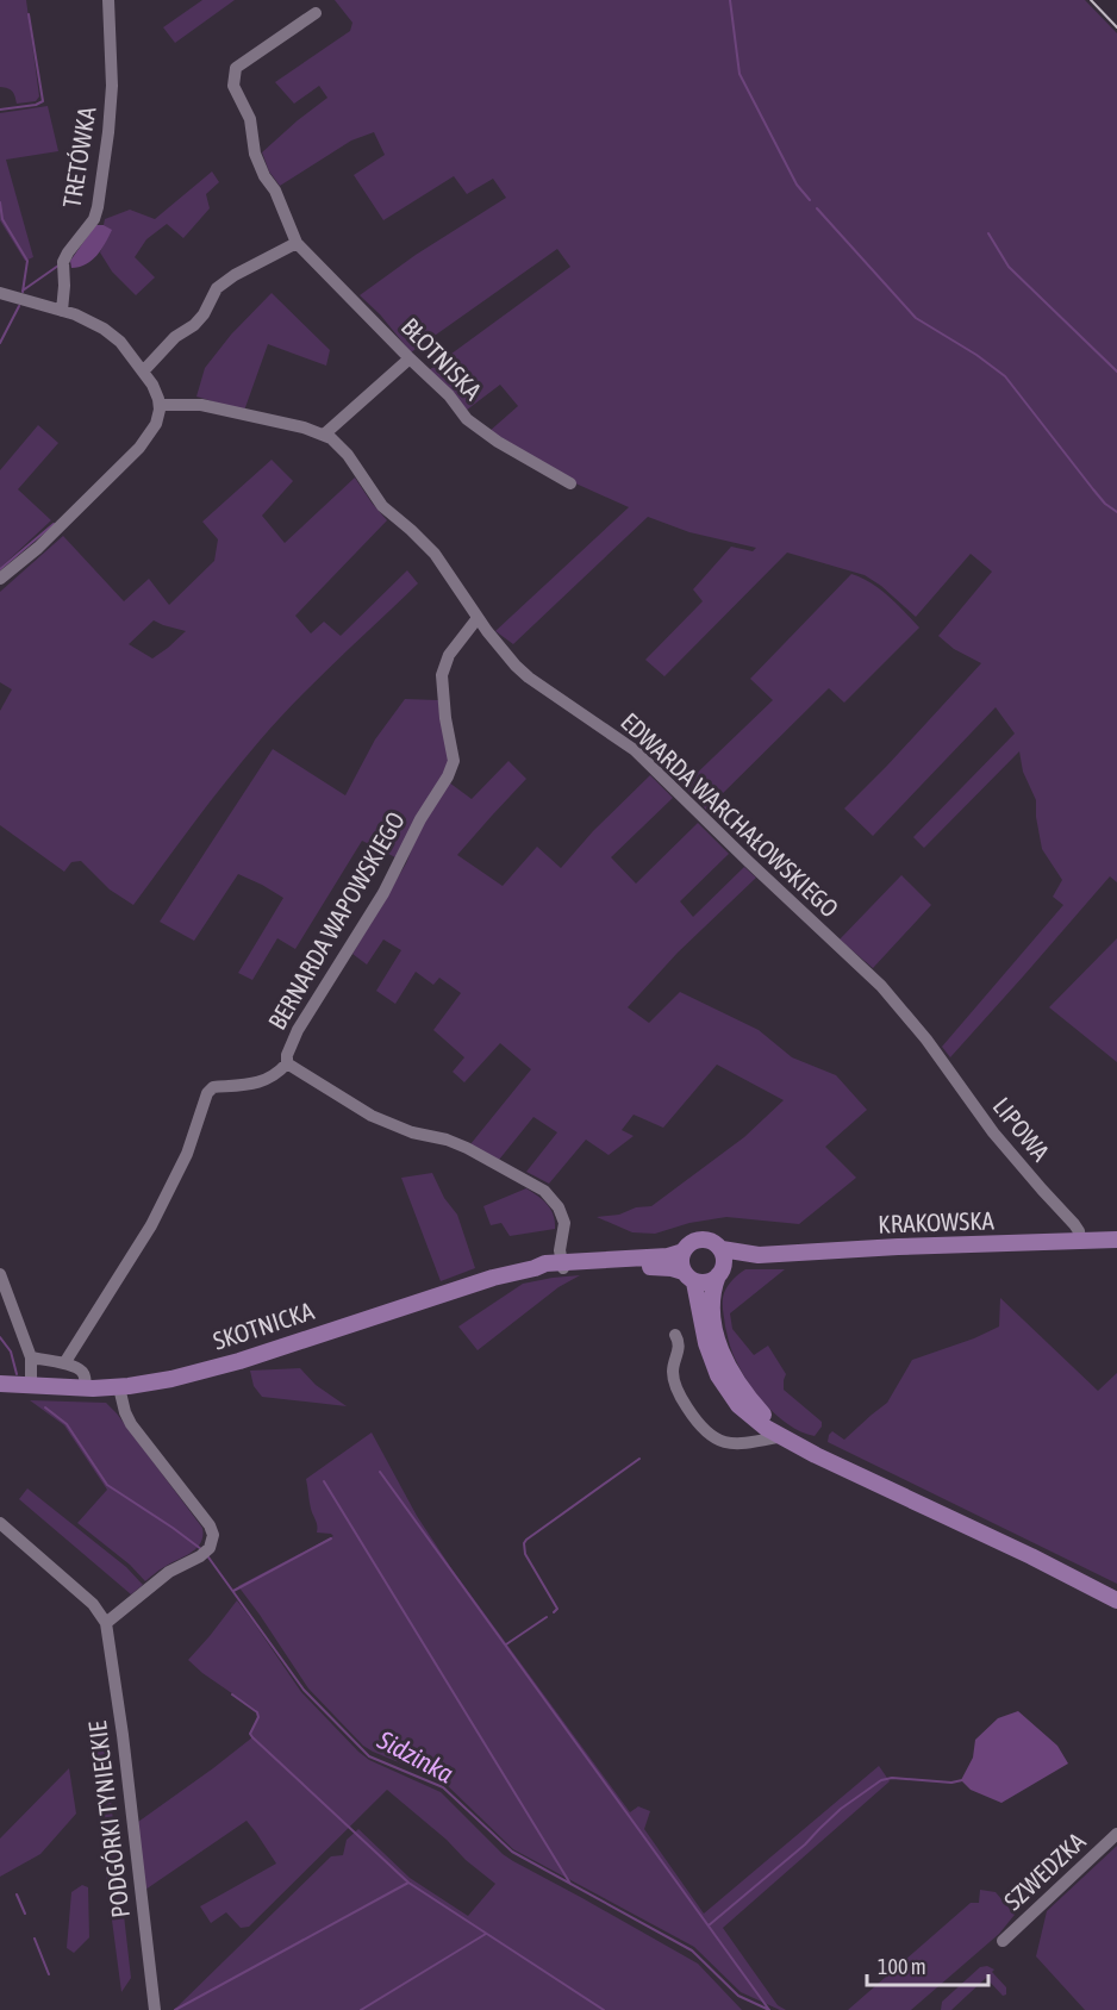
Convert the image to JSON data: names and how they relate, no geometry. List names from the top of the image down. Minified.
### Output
{"streets":{"main road":["KRAKOWSKA","SKOTNICKA"],"street":["TRETÓWKA","BŁOTNISKA","EDWARDA WARCHAŁOWSKIEGO","BERNARDA WAPOWSKIEGO","LIPOWA","PODGÓRKI TYNIECKIE","SZWEDZKA"]},"crossings":[["EDWARDA WARCHAŁOWSKIEGO","BERNARDA WAPOWSKIEGO"],["EDWARDA WARCHAŁOWSKIEGO","LIPOWA"],["BERNARDA WAPOWSKIEGO","SKOTNICKA"],["LIPOWA","KRAKOWSKA"]],"water":["Sidzinka"],"scale_bar":"100 m"}
